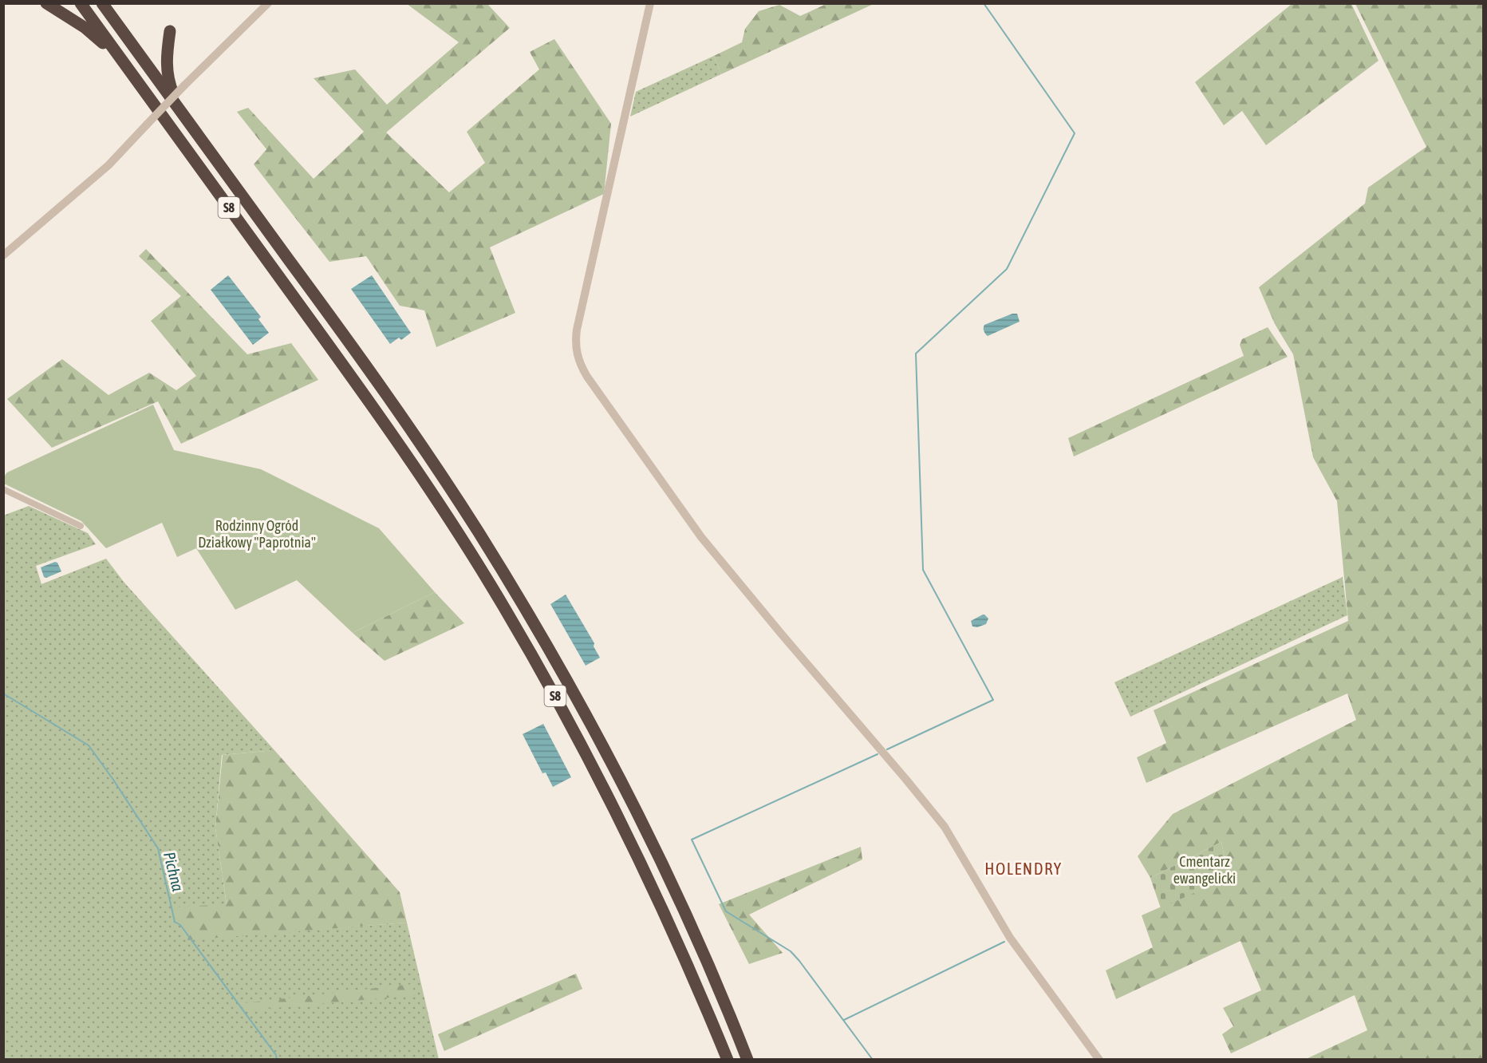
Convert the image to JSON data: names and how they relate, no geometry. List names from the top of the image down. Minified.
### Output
{"streets":{"highway":["S8"]},"districts":["HOLENDRY"],"water":["Pichna"],"parks":["Rodzinny Ogród Działkowy \"Paprotnia\"","Cmentarz ewangelicki"]}
